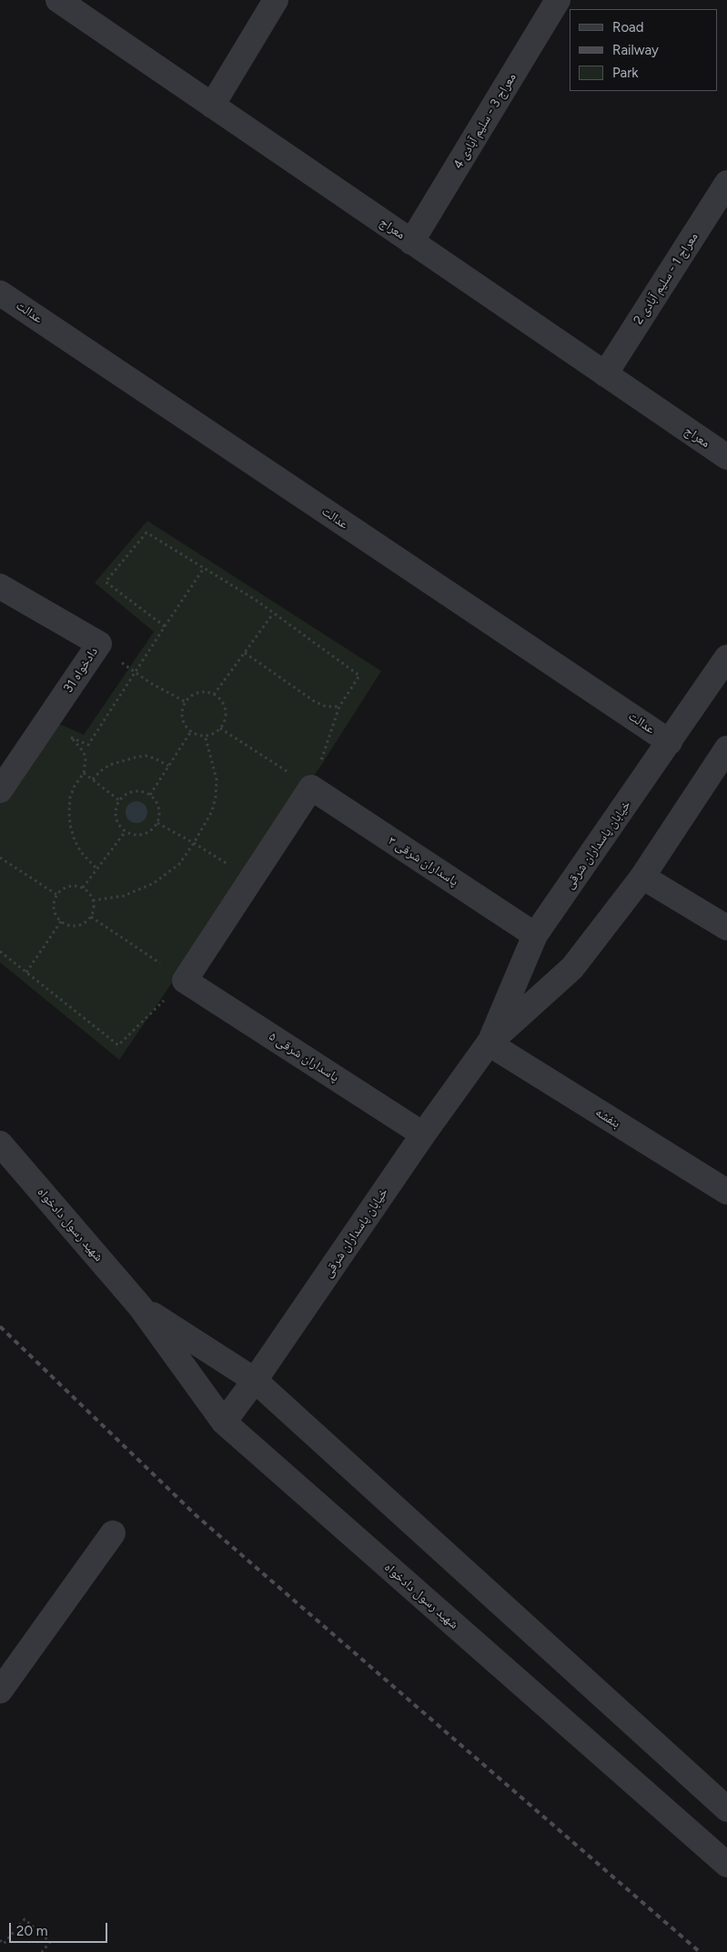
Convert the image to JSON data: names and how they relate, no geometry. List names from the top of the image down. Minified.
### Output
{"streets":{"street":["معراج 3 - سلیم آبادی 4","معراج","معراج 1 - سلیم آبادی 2","عدالت","دادخواه 31","خیابان پاسداران شرقی","پاسداران شرقی ۳","پاسداران شرقی ۵","بنفشه","شهید رسول دادخواه"]},"crossings":[["معراج 3 - سلیم آبادی 4","معراج"],["معراج","معراج 1 - سلیم آبادی 2"],["عدالت","خیابان پاسداران شرقی"],["خیابان پاسداران شرقی","پاسداران شرقی ۳"],["خیابان پاسداران شرقی","پاسداران شرقی ۵"],["خیابان پاسداران شرقی","بنفشه"],["خیابان پاسداران شرقی","شهید رسول دادخواه"]],"legend":["Road","Railway","Park"],"scale_bar":"20 m"}
